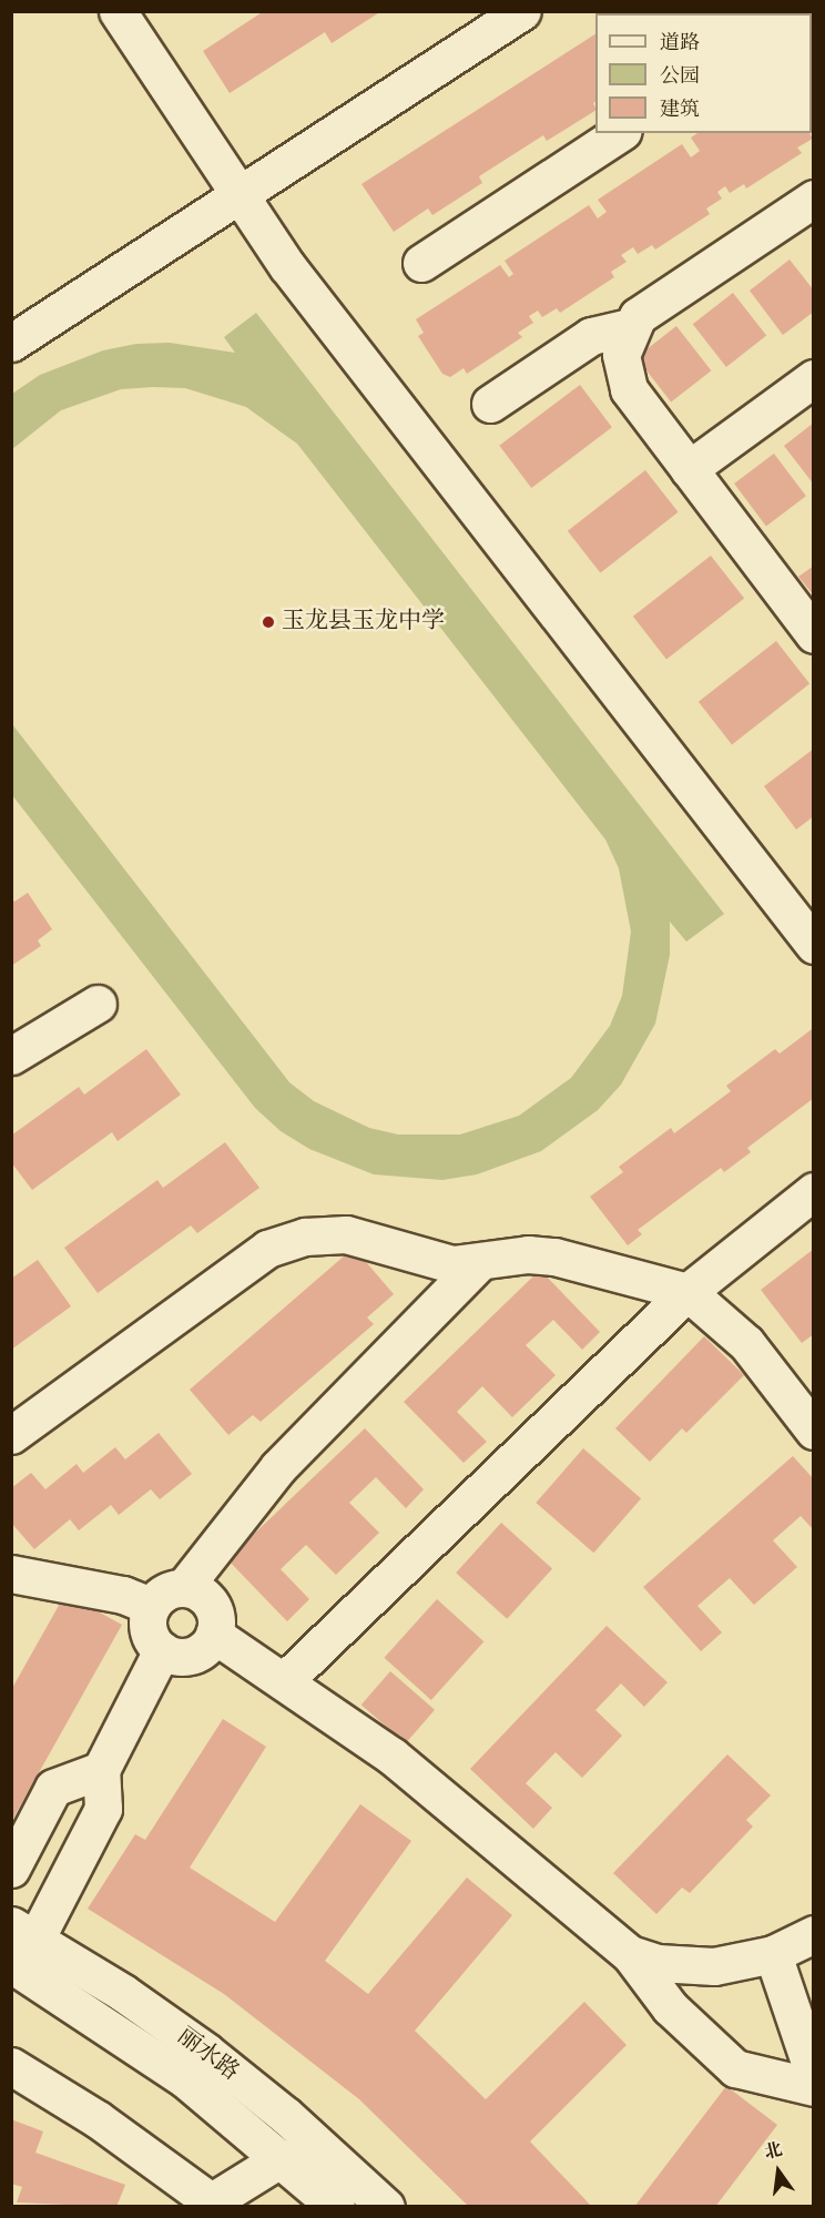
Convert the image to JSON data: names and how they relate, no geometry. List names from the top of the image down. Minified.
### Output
{"streets":{"street":["丽水路"]},"places":["玉龙县玉龙中学"],"legend":["道路","公园","建筑"],"north":"top"}
